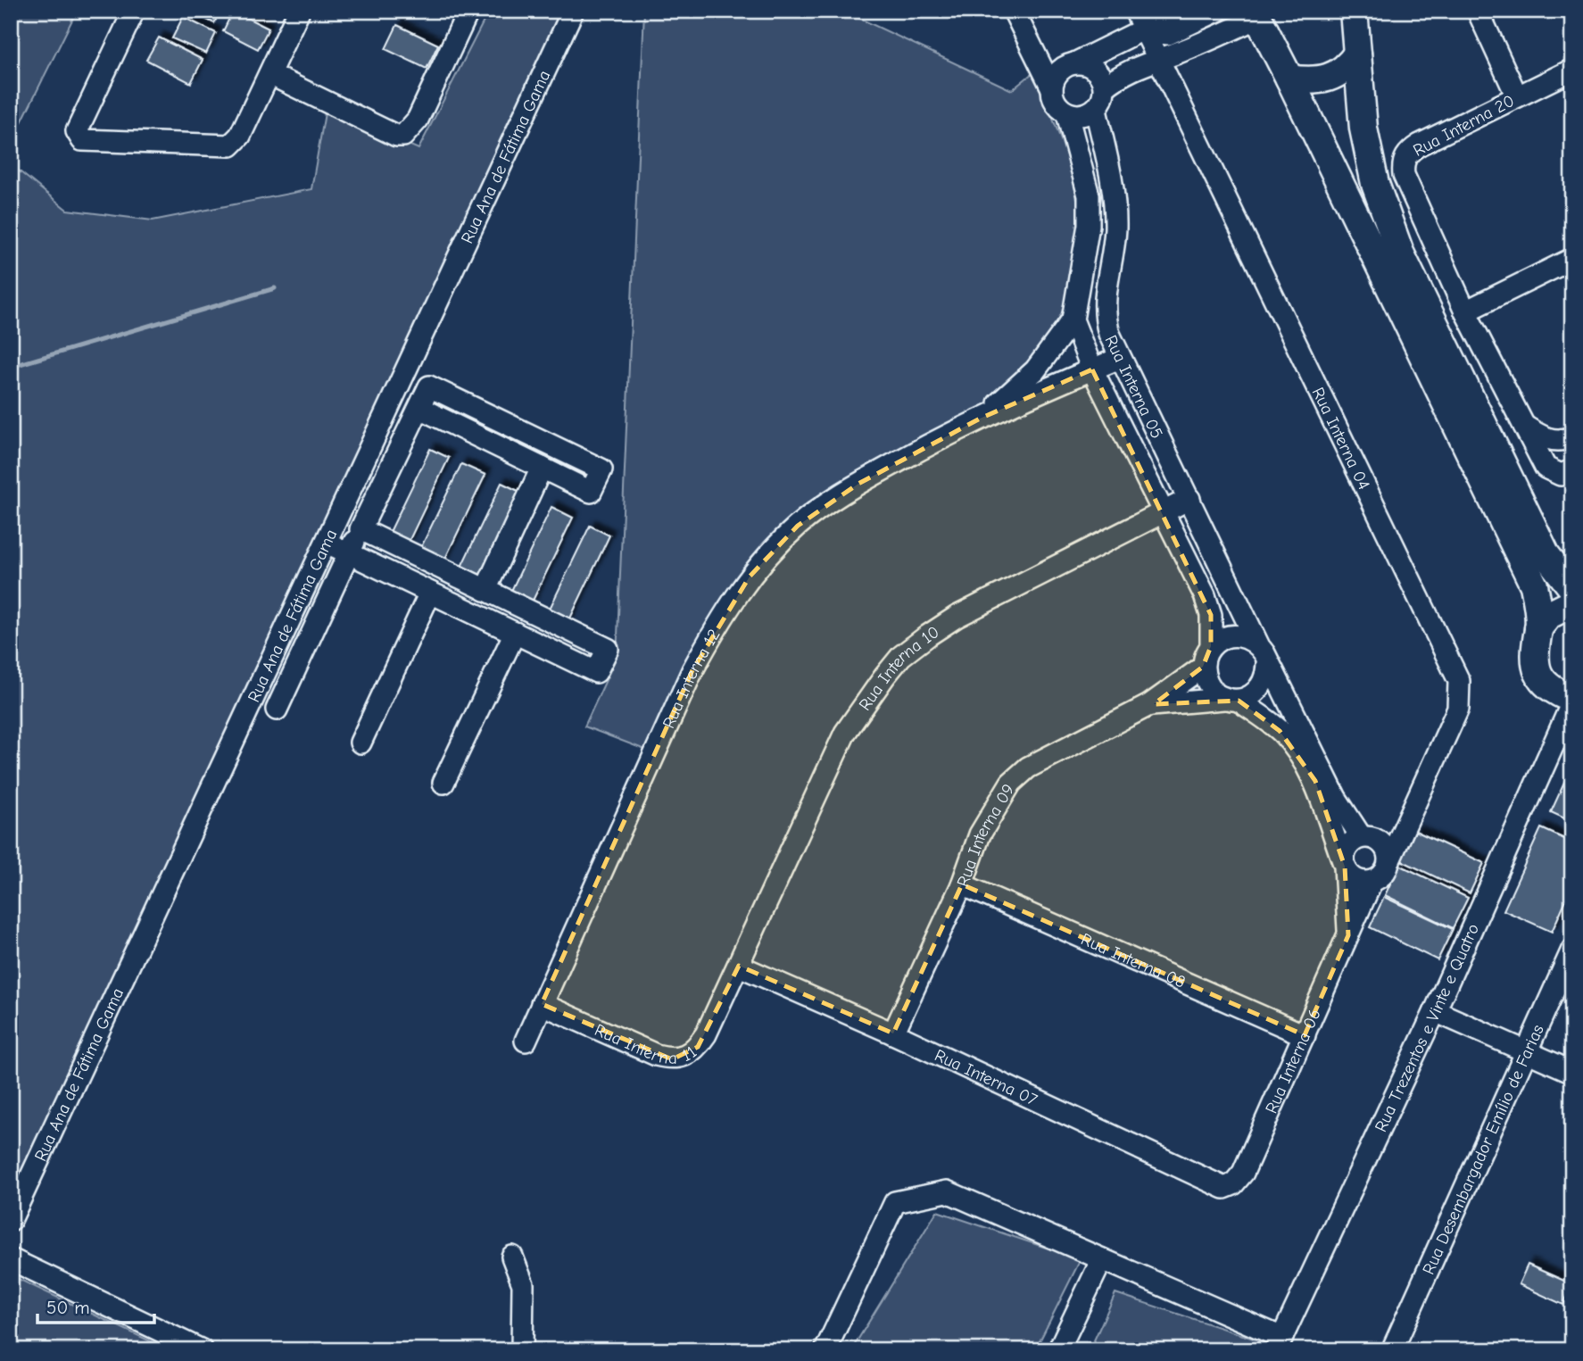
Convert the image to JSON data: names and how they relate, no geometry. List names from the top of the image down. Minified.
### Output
{"streets":{"street":["Rua Interna 20","Rua Ana de Fátima Gama","Rua Interna 05","Rua Interna 04","Rua Interna 10","Rua Interna 12","Rua Interna 09","Rua Interna 08","Rua Trezentos e Vinte e Quatro","Rua Interna 11","Rua Interna 06","Rua Interna 07","Rua Desembargador Emílio de Farias"]},"crossings":[["Rua Interna 05","Rua Interna 10"],["Rua Interna 05","Rua Interna 12"],["Rua Interna 05","Rua Interna 09"],["Rua Interna 04","Rua Interna 06"],["Rua Interna 10","Rua Interna 11"],["Rua Interna 10","Rua Interna 07"],["Rua Interna 12","Rua Interna 11"],["Rua Interna 09","Rua Interna 08"],["Rua Interna 09","Rua Interna 07"],["Rua Interna 08","Rua Interna 06"],["Rua Interna 11","Rua Interna 07"],["Rua Interna 06","Rua Interna 07"]],"scale_bar":"50 m"}
